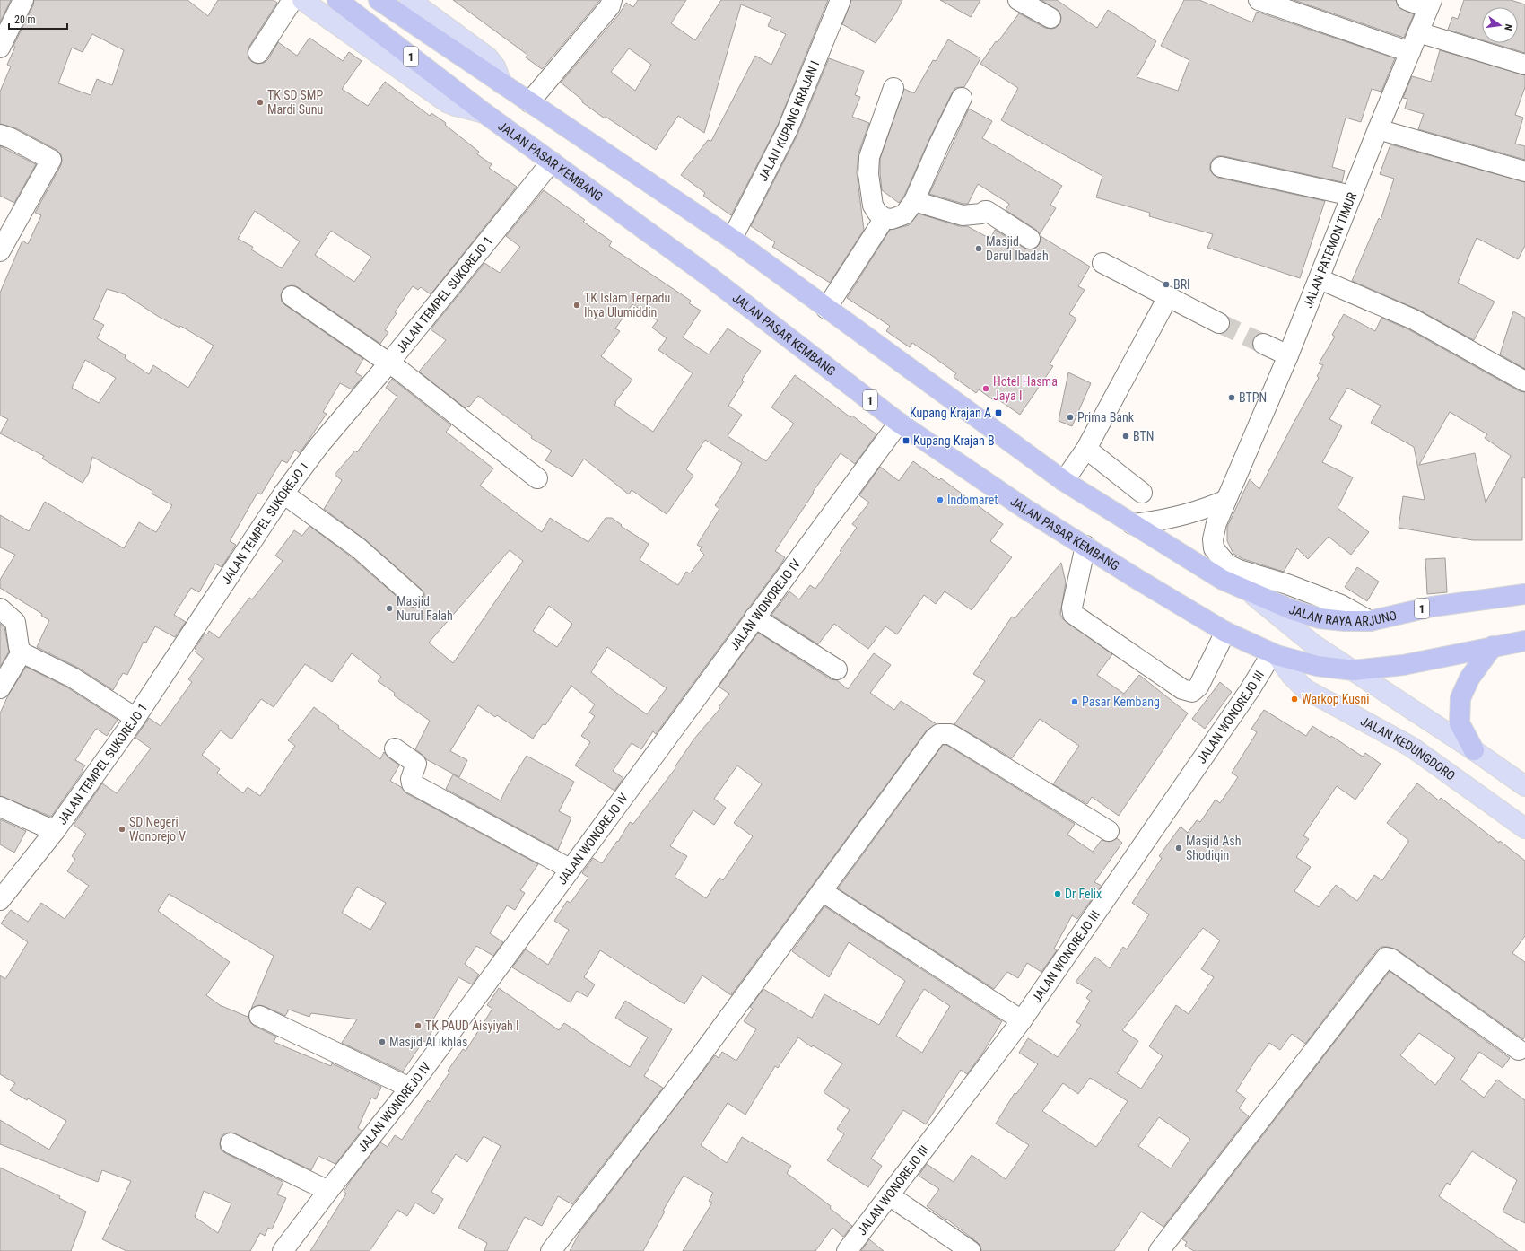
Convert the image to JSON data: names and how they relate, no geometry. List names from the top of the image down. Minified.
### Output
{"streets":{"highway":["1","JALAN PASAR KEMBANG","JALAN RAYA ARJUNO"],"main road":["JALAN KEDUNGDORO"],"street":["JALAN KUPANG KRAJAN I","JALAN PATEMON TIMUR","JALAN TEMPEL SUKOREJO 1","JALAN WONOREJO IV","JALAN WONOREJO III"]},"crossings":[["1","JALAN KUPANG KRAJAN I"],["1","JALAN PASAR KEMBANG"],["1","JALAN RAYA ARJUNO"],["1","JALAN WONOREJO III"],["1","JALAN KEDUNGDORO"],["JALAN PASAR KEMBANG","JALAN TEMPEL SUKOREJO 1"],["JALAN PASAR KEMBANG","JALAN WONOREJO IV"],["JALAN PASAR KEMBANG","JALAN WONOREJO III"],["JALAN PASAR KEMBANG","JALAN KEDUNGDORO"],["JALAN PATEMON TIMUR","JALAN RAYA ARJUNO"],["JALAN WONOREJO III","JALAN KEDUNGDORO"]],"places":{"other":["TK SD SMP Mardi Sunu","Masjid Darul Ibadah","BRI","TK Islam Terpadu Ihya Ulumiddin","Hotel Hasma Jaya I","BTPN","Prima Bank","BTN","Indomaret","Masjid Nurul Falah","Warkop Kusni","Pasar Kembang","SD Negeri Wonorejo V","Masjid Ash Shodiqin","Dr Felix","TK PAUD Aisyiyah I","Masjid Al ikhlas"],"transit":["Kupang Krajan A","Kupang Krajan B"]},"scale_bar":"20 m","north":"right"}
